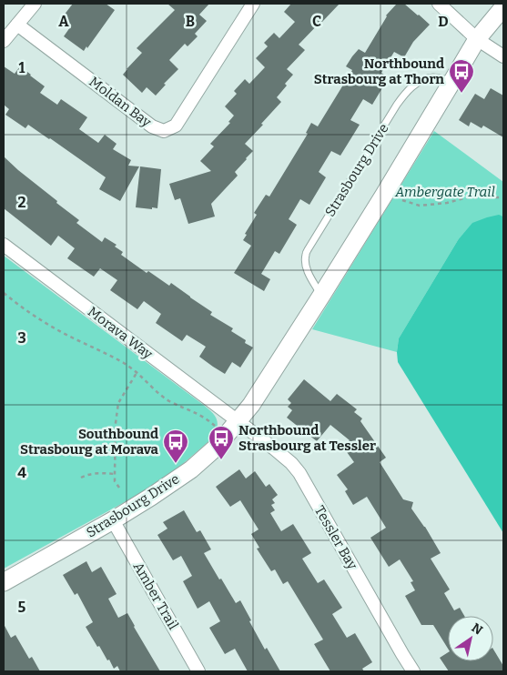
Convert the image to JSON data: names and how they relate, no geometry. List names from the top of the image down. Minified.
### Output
{"streets":{"street":["Moldan Bay","Strasbourg Drive","Morava Way","Tessler Bay","Amber Trail"]},"crossings":[["Strasbourg Drive","Morava Way"],["Strasbourg Drive","Tessler Bay"],["Strasbourg Drive","Amber Trail"],["Morava Way","Tessler Bay"]],"parks":["Ambergate Trail"],"places":{"bus stop":["Northbound Strasbourg at Thorn","Northbound Strasbourg at Tessler","Southbound Strasbourg at Morava"]},"north":"top right","grid":{"columns":["A","B","C","D"],"rows":["1","2","3","4","5"]}}
